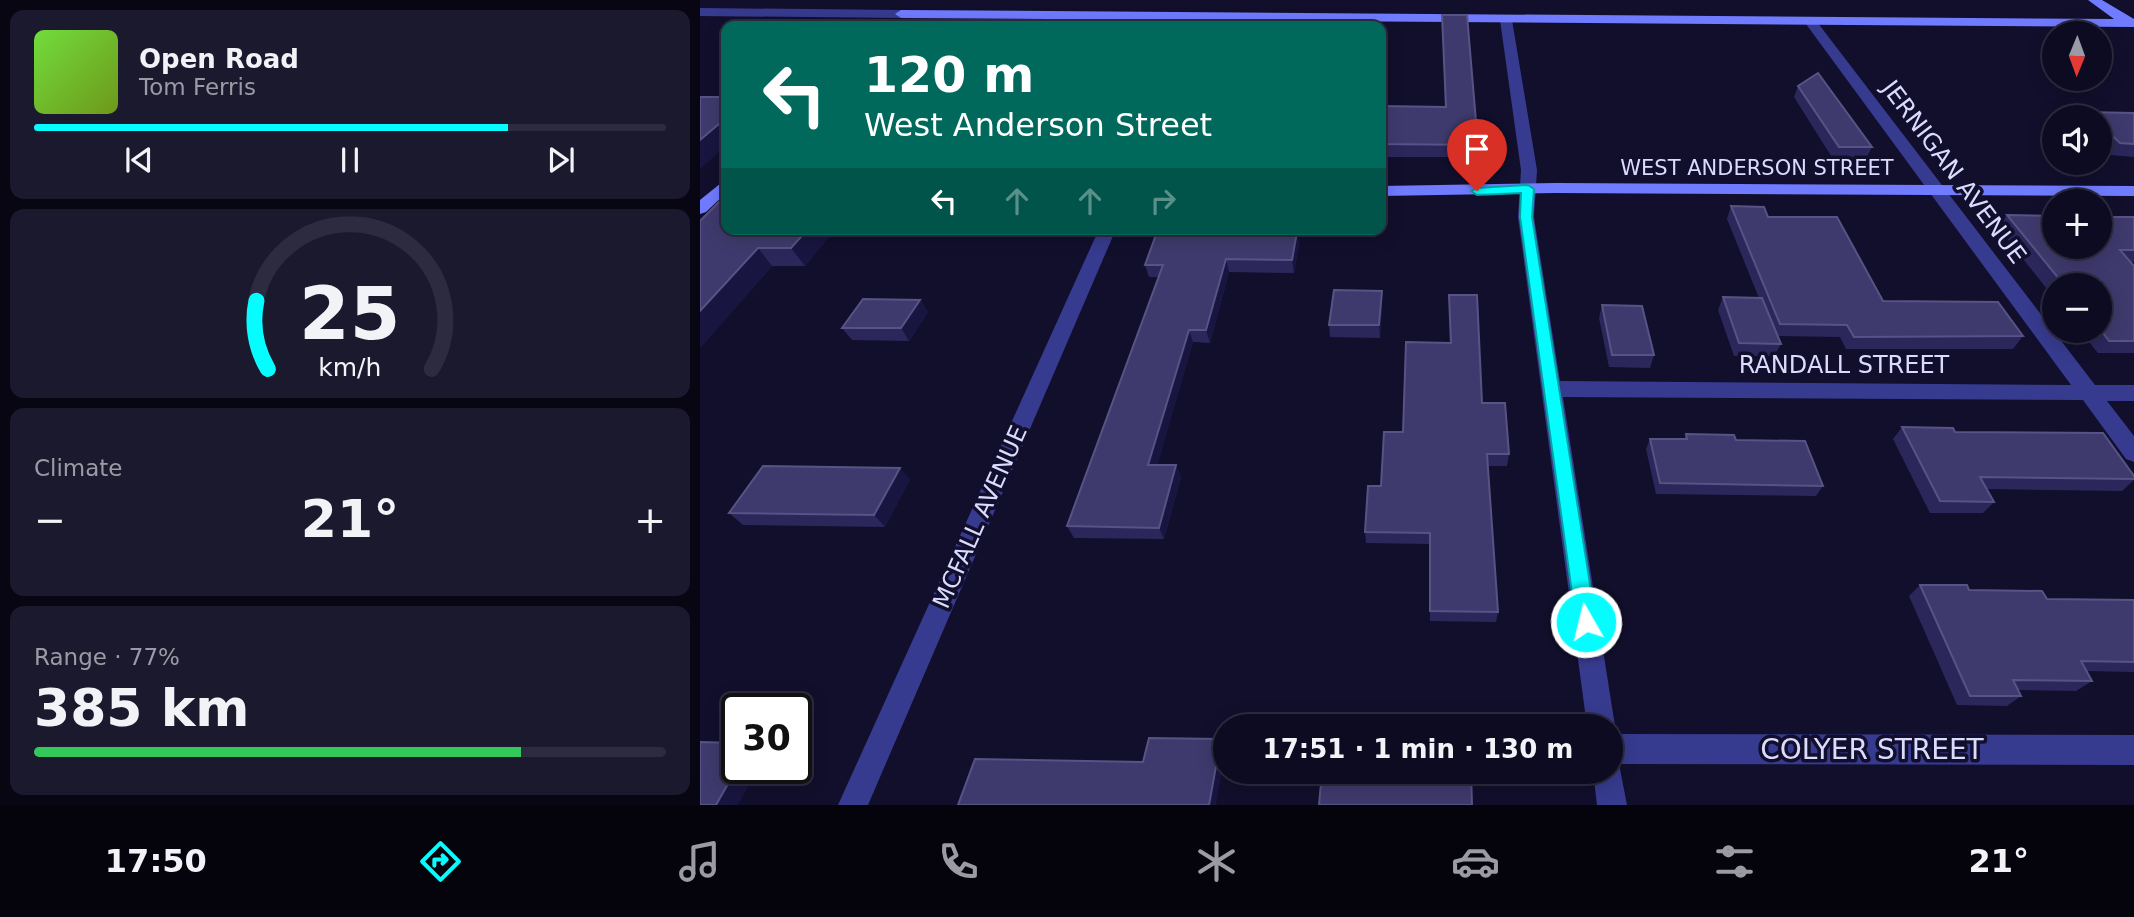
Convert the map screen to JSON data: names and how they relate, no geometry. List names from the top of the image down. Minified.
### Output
{"streets":{"street":["WEST ANDERSON STREET","JERNIGAN AVENUE","RANDALL STREET","MCFALL AVENUE","COLYER STREET"]},"crossings":[["WEST ANDERSON STREET","JERNIGAN AVENUE"],["JERNIGAN AVENUE","RANDALL STREET"]],"north":"bottom","page":{"map_buttons":["+","−"],"turn":["120 m","West Anderson Street"],"song":["Open Road","Tom Ferris"],"tile":["Climate",["Range · 77%","385 km"]],"heat":["−","21°","+"],"limit":"30","trip":"17:51 · 1 min · 130 m","tabs":["17:50","21°"],"gauge":["25","km/h"]}}
